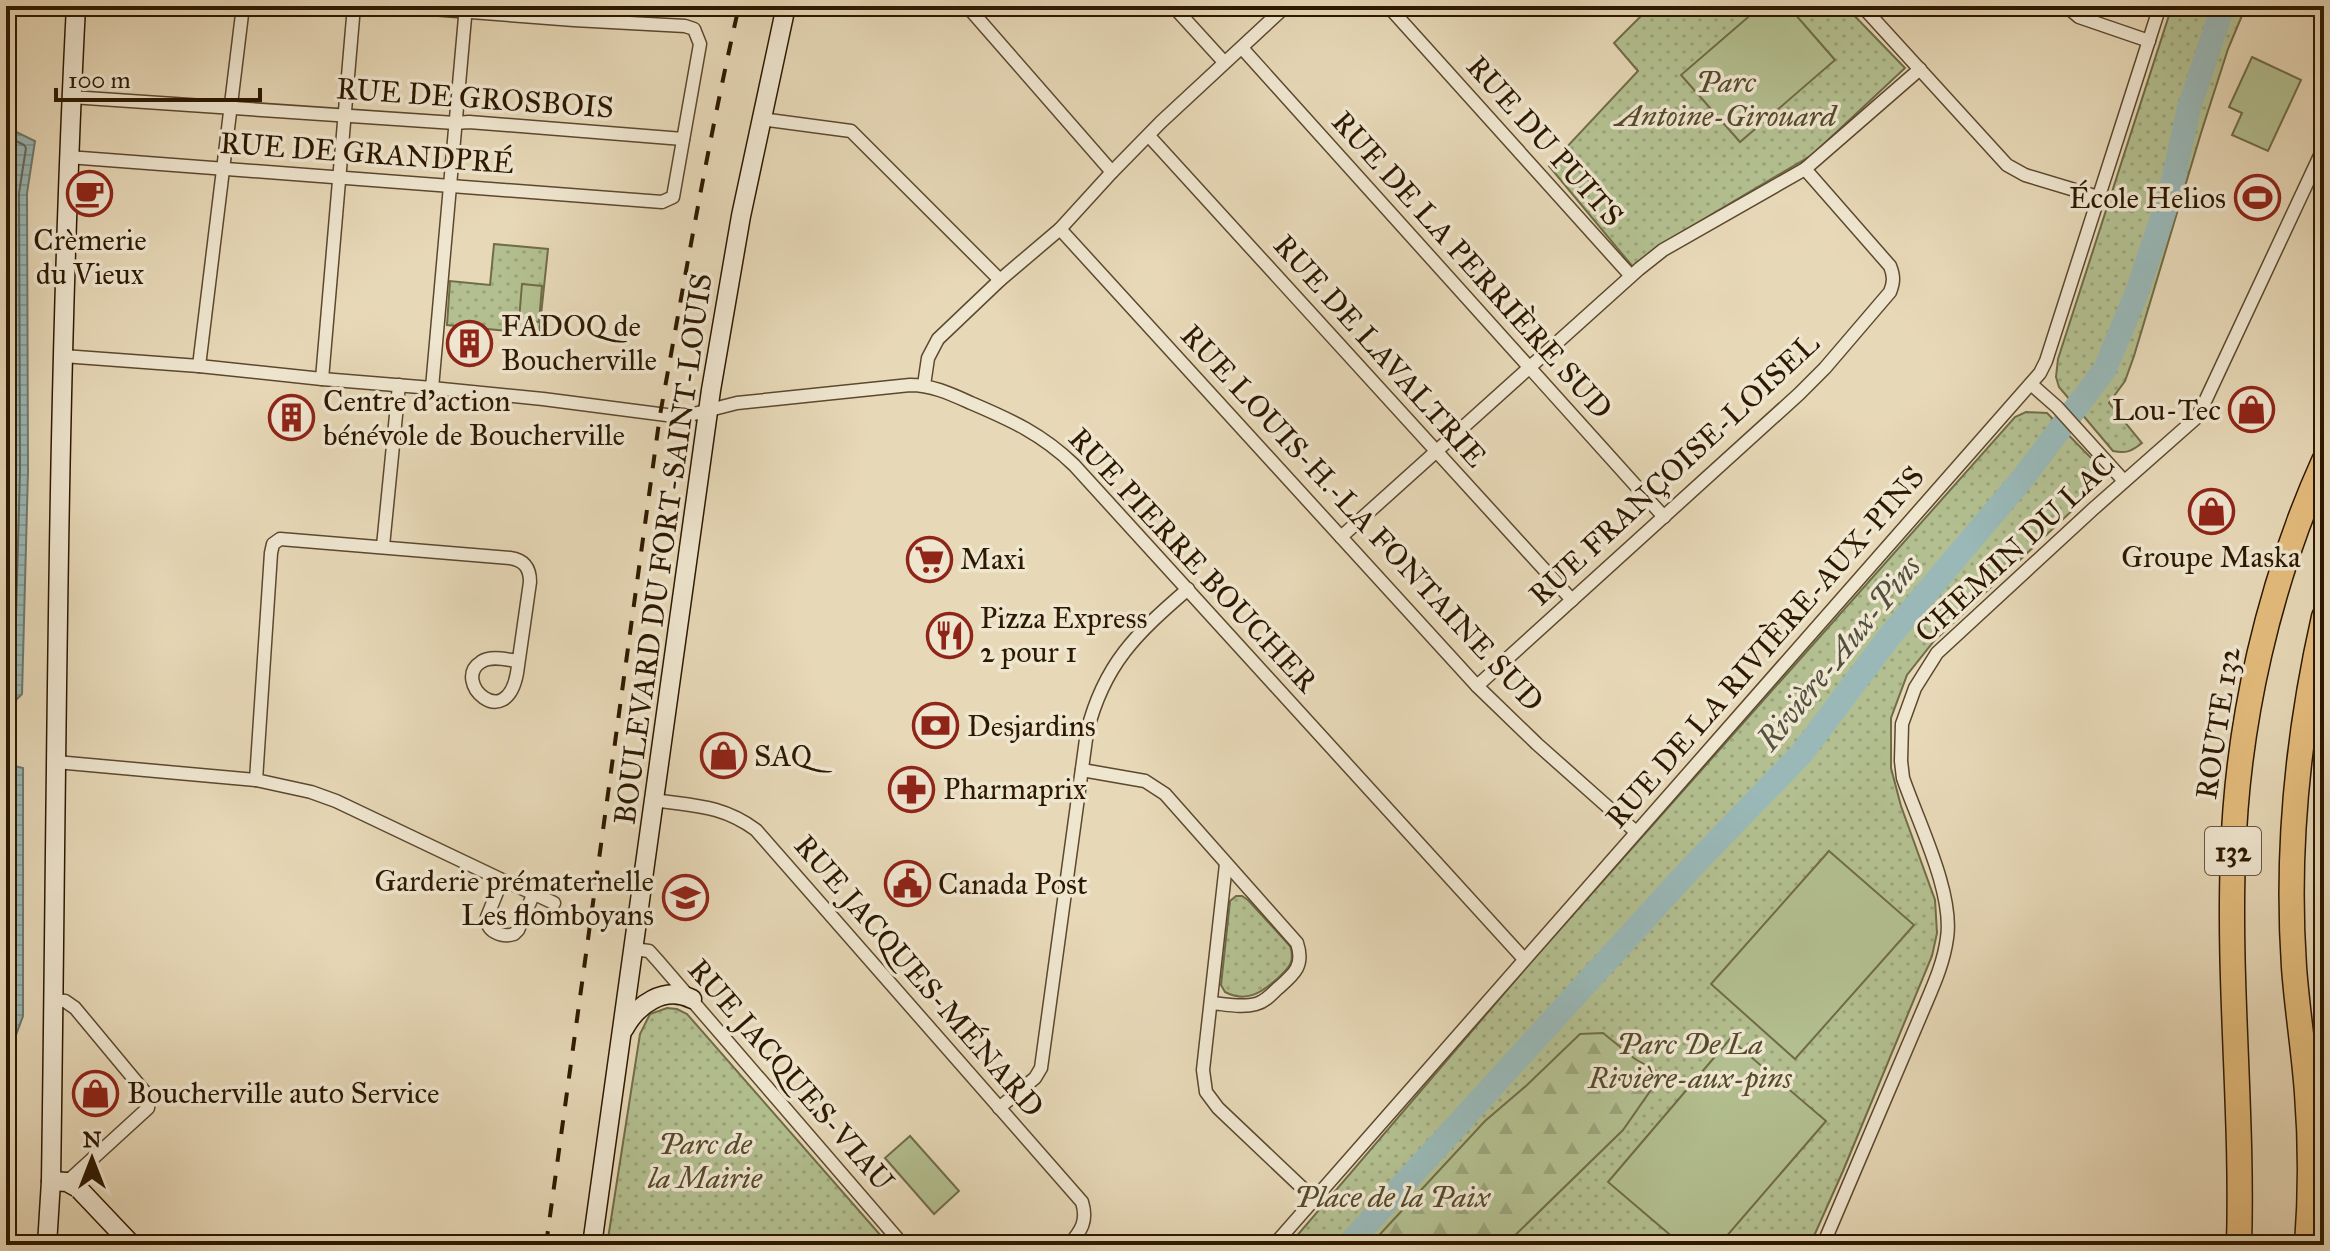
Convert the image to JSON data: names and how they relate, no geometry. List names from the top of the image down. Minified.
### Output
{"streets":{"highway":["ROUTE 132","132"],"street":["RUE DE GROSBOIS","RUE DU PUITS","RUE DE GRANDPRÉ","RUE DE LA PERRIÈRE SUD","RUE DE LAVALTRIE","RUE FRANÇOISE-LOISEL","RUE LOUIS-H.-LA FONTAINE SUD","CHEMIN DU LAC","BOULEVARD DU FORT-SAINT-LOUIS","RUE PIERRE BOUCHER","RUE DE LA RIVIÈRE-AUX-PINS","RUE JACQUES-MÉNARD","RUE JACQUES-VIAU"]},"crossings":[["RUE DE GROSBOIS","RUE DE GRANDPRÉ"],["RUE DE LA PERRIÈRE SUD","RUE FRANÇOISE-LOISEL"],["RUE DE LAVALTRIE","RUE FRANÇOISE-LOISEL"],["RUE FRANÇOISE-LOISEL","RUE LOUIS-H.-LA FONTAINE SUD"],["RUE LOUIS-H.-LA FONTAINE SUD","RUE DE LA RIVIÈRE-AUX-PINS"],["BOULEVARD DU FORT-SAINT-LOUIS","RUE PIERRE BOUCHER"],["BOULEVARD DU FORT-SAINT-LOUIS","RUE JACQUES-MÉNARD"],["BOULEVARD DU FORT-SAINT-LOUIS","RUE JACQUES-VIAU"],["RUE PIERRE BOUCHER","RUE DE LA RIVIÈRE-AUX-PINS"]],"water":["Rivière-Aux-Pins"],"parks":["Parc Antoine-Girouard","Parc De La Rivière-aux-pins","Parc de la Mairie","Place de la Paix"],"places":{"cafe":["Crèmerie du Vieux"],"sports":["École Helios"],"building":["FADOQ de Boucherville","Centre d'action bénévole de Boucherville"],"shop":["Lou-Tec","Groupe Maska","SAQ","Boucherville auto Service"],"supermarket":["Maxi"],"restaurant":["Pizza Express 2 pour 1"],"bank":["Desjardins"],"pharmacy":["Pharmaprix"],"public building":["Canada Post"],"school or university":["Garderie prématernelle Les flomboyans"]},"scale_bar":"100 m","north":"top"}
